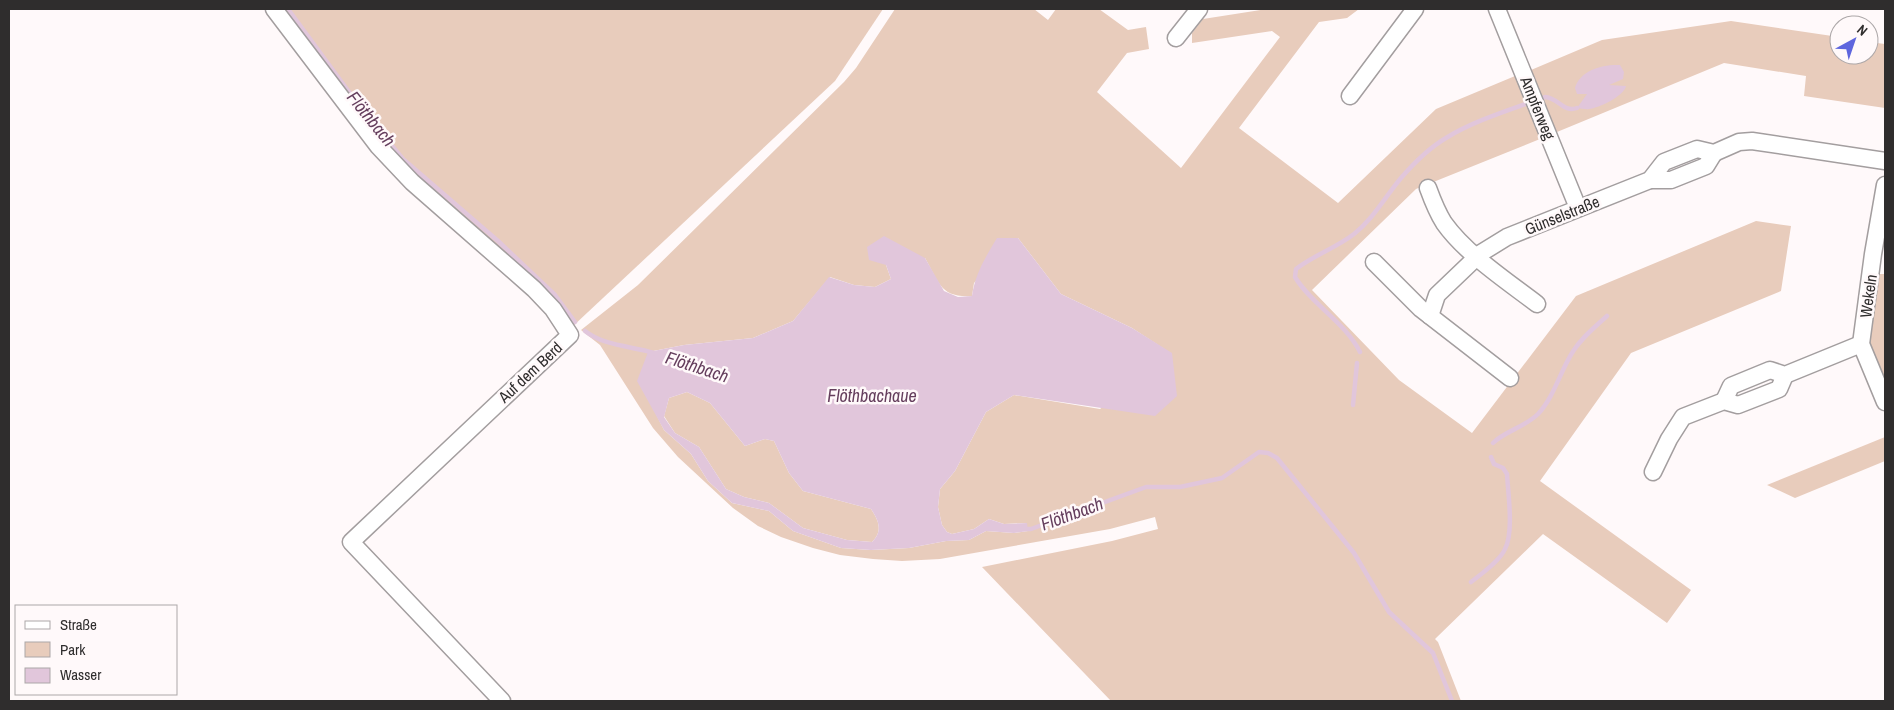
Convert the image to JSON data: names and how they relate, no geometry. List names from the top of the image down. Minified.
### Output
{"streets":{"street":["Ampferweg","Günselstraße","Wekeln","Auf dem Berd"]},"crossings":[["Ampferweg","Günselstraße"]],"water":["Flöthbach","Flöthbachaue"],"legend":["Straße","Park","Wasser"],"north":"top right"}
